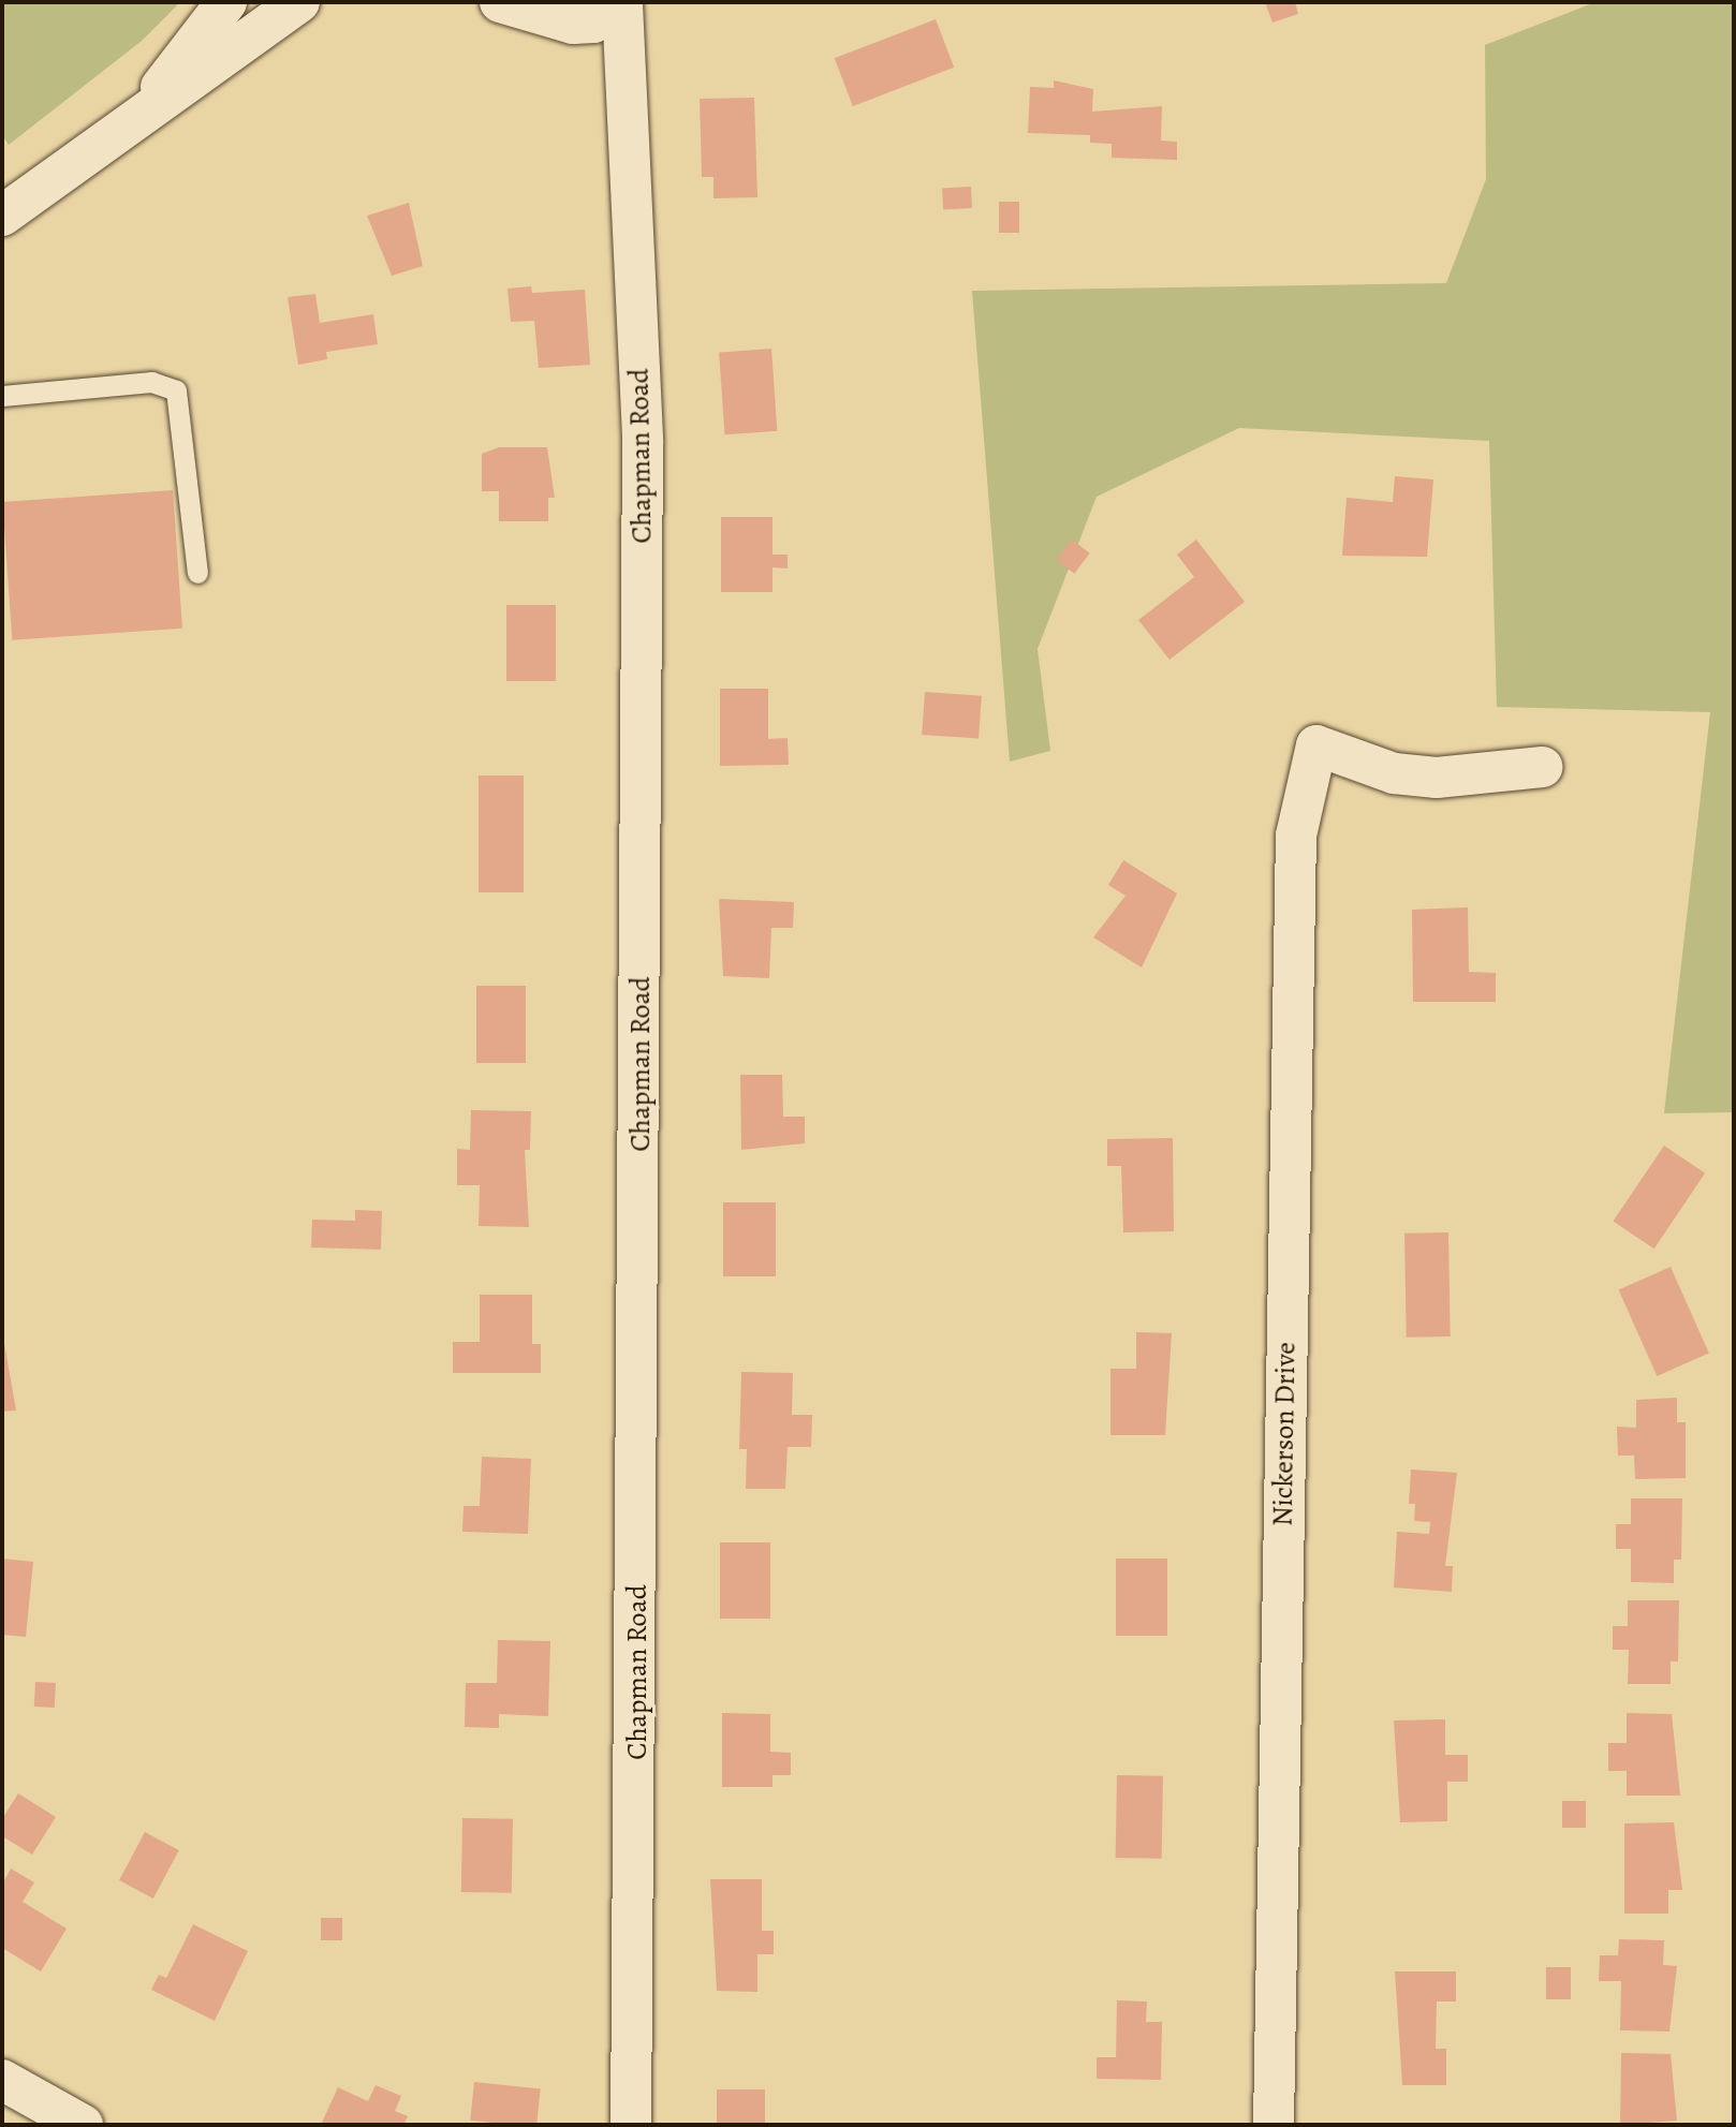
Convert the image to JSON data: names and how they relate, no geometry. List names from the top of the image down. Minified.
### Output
{"streets":{"street":["Chapman Road","Nickerson Drive"]}}
